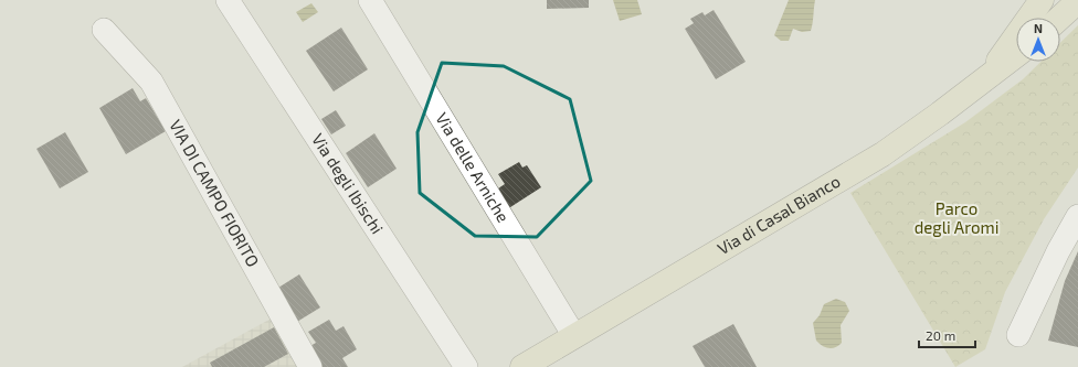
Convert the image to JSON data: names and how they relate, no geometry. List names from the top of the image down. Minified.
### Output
{"streets":{"main road":["Via di Casal Bianco"],"street":["Via delle Arniche","Via degli Ibischi","VIA DI CAMPO FIORITO"]},"crossings":[["Via delle Arniche","Via di Casal Bianco"]],"parks":["Parco degli Aromi"],"scale_bar":"20 m","north":"top"}
